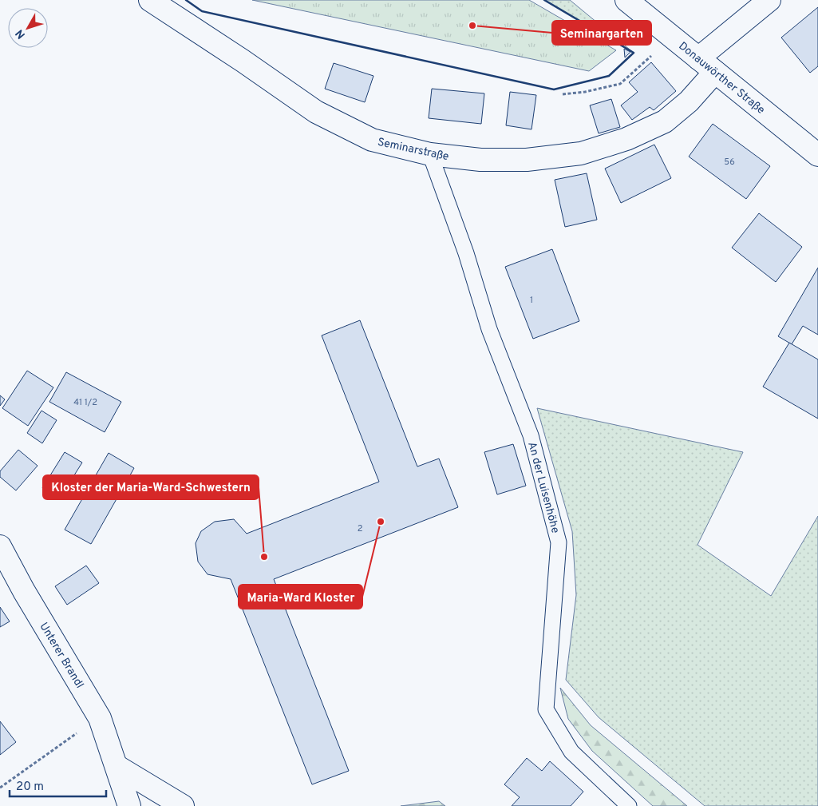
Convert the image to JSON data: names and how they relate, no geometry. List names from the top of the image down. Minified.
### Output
{"streets":{"street":["Donauwörther Straße","Seminarstraße","Unterer Brandl"],"lane":["An der Luisenhöhe"]},"crossings":[["Donauwörther Straße","Seminarstraße"],["Seminarstraße","An der Luisenhöhe"]],"places":["Seminargarten","Maria-Ward Kloster","Kloster der Maria-Ward-Schwestern"],"house_numbers":["56","1","41 1/2","2"],"scale_bar":"20 m","north":"bottom left"}
